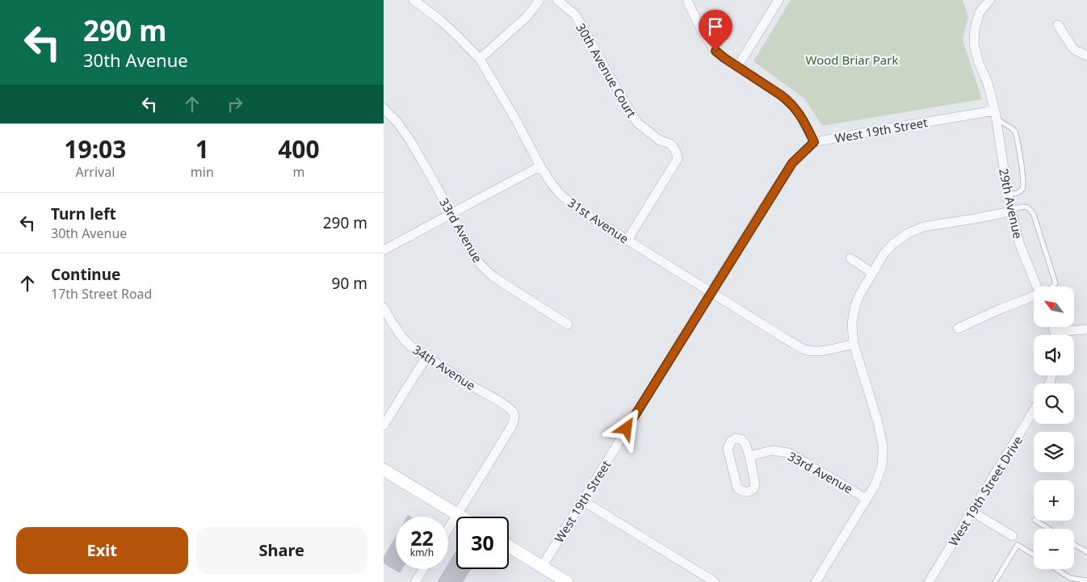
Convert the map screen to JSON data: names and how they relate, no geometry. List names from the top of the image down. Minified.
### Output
{"streets":{"street":["30th Avenue Court","West 19th Street","29th Avenue","31st Avenue","33rd Avenue","34th Avenue","West 19th Street Drive"]},"crossings":[["30th Avenue Court","31st Avenue"],["West 19th Street","29th Avenue"],["West 19th Street","31st Avenue"]],"parks":["Wood Briar Park"],"north":"top left","page":{"turn":["290 m","30th Avenue"],"eta":["19:03","Arrival","1","min","400","m"],"list":[{"name":"Turn left","note":"30th Avenue","value":"290 m"},{"name":"Continue","note":"17th Street Road","value":"90 m"}],"map_buttons":["+","−"],"speed":"22 km/h","limit":"30","buttons":["Exit","Share"]}}
